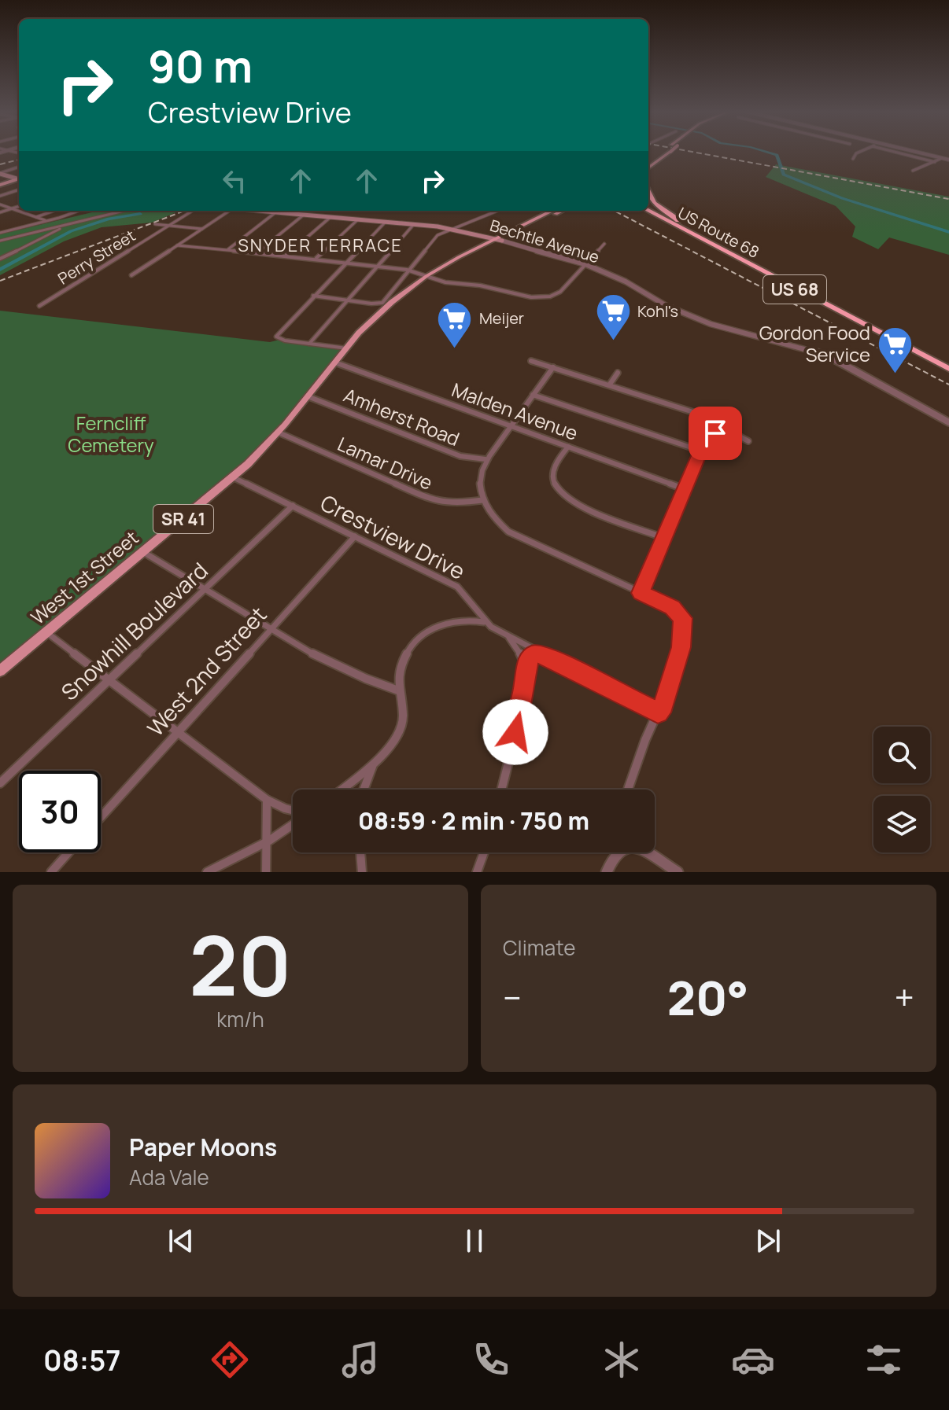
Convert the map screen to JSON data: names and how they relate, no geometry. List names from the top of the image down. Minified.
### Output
{"streets":{"highway":["US Route 68","US 68"],"main road":["Bechtle Avenue","SR 41","West 1st Street"],"street":["Perry Street","Malden Avenue","Amherst Road","Lamar Drive","Crestview Drive","Snowhill Boulevard","West 2nd Street"]},"crossings":[["Bechtle Avenue","West 1st Street"],["Malden Avenue","West 1st Street"],["Amherst Road","West 1st Street"],["Lamar Drive","West 1st Street"],["Crestview Drive","West 1st Street"],["Crestview Drive","Snowhill Boulevard"],["Crestview Drive","West 2nd Street"]],"districts":["SNYDER TERRACE"],"parks":["Ferncliff Cemetery"],"places":{"supermarket":["Kohl's","Meijer","Gordon Food Service"]},"page":{"turn":["90 m","Crestview Drive"],"limit":"30","trip":"08:59 · 2 min · 750 m","tile":[["20","km/h"],"Climate"],"heat":["−","20°","+"],"song":["Paper Moons","Ada Vale"],"tabs":"08:57"}}
